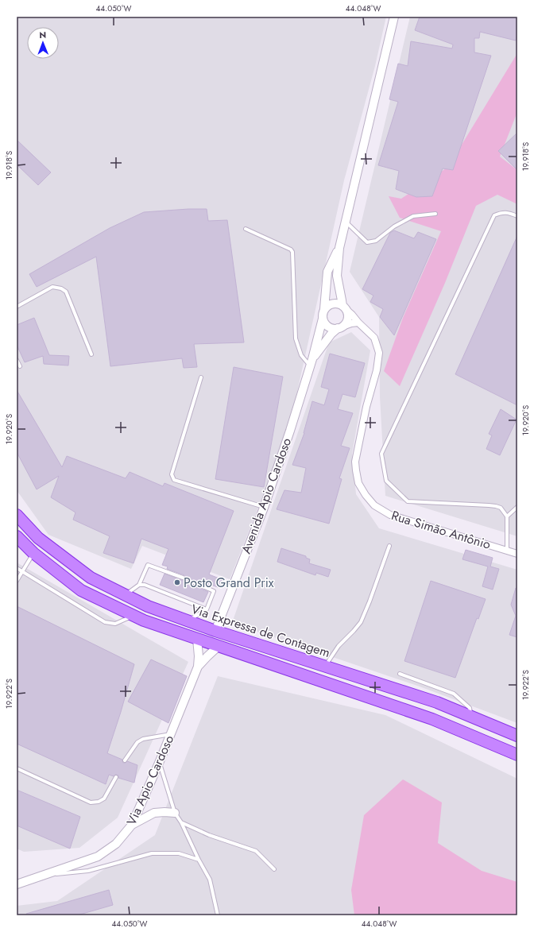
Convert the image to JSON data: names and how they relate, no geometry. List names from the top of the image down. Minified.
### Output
{"streets":{"highway":["Via Expressa de Contagem"],"street":["Avenida Apio Cardoso","Rua Simão Antônio","Via Apio Cardoso"]},"crossings":[["Avenida Apio Cardoso","Rua Simão Antônio"],["Avenida Apio Cardoso","Via Expressa de Contagem"]],"places":["Posto Grand Prix"],"north":"top","coordinates":["44.050°W","44.048°W","19.918°S","19.920°S","19.922°S"]}
